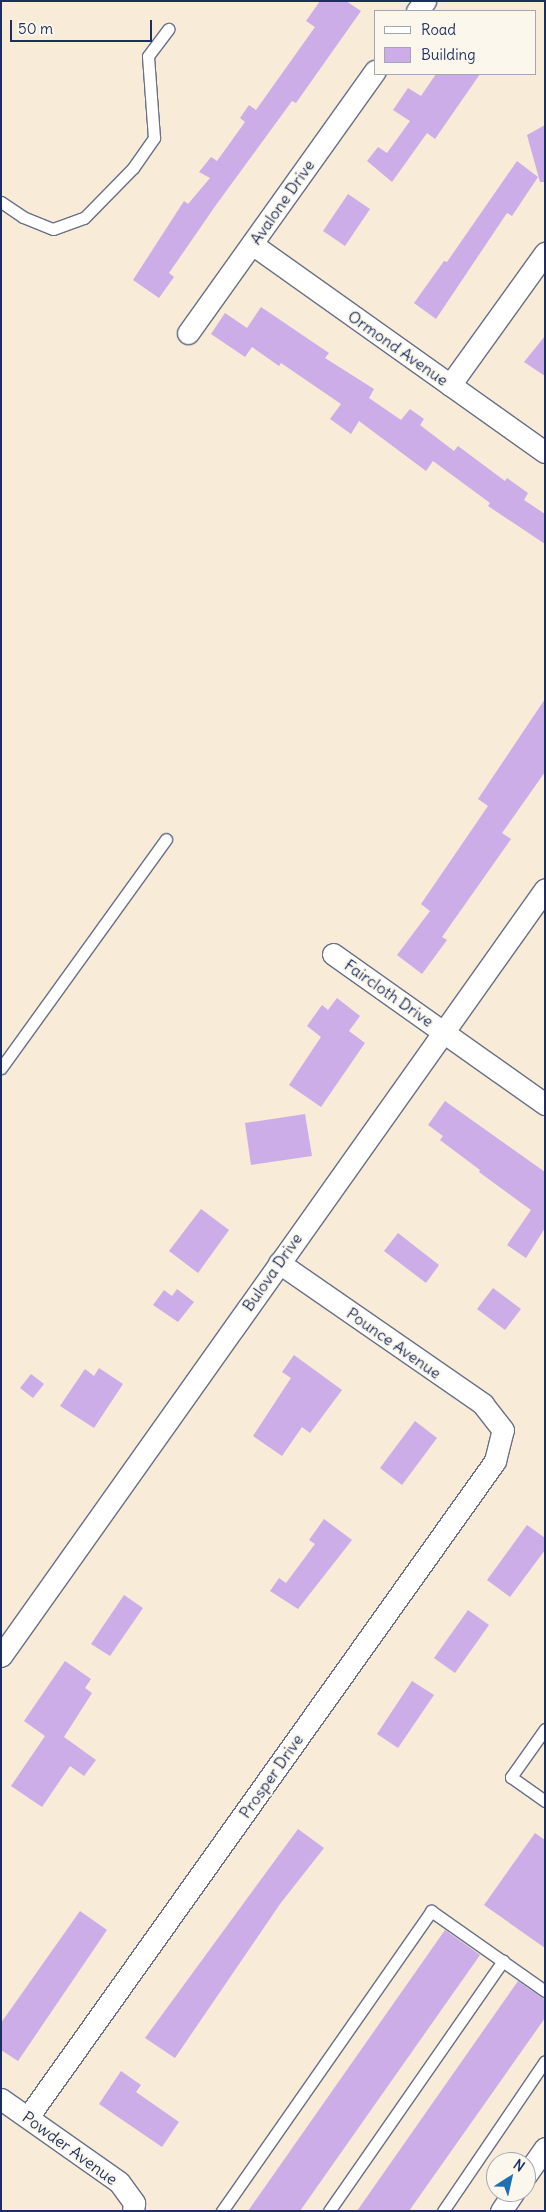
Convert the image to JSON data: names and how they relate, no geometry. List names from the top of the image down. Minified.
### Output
{"streets":{"street":["Avalone Drive","Ormond Avenue","Faircloth Drive","Bulova Drive","Pounce Avenue","Prosper Drive","Powder Avenue"]},"crossings":[["Avalone Drive","Ormond Avenue"],["Faircloth Drive","Bulova Drive"],["Bulova Drive","Pounce Avenue"],["Pounce Avenue","Prosper Drive"],["Prosper Drive","Powder Avenue"]],"legend":["Road","Building"],"scale_bar":"50 m","north":"top right"}
